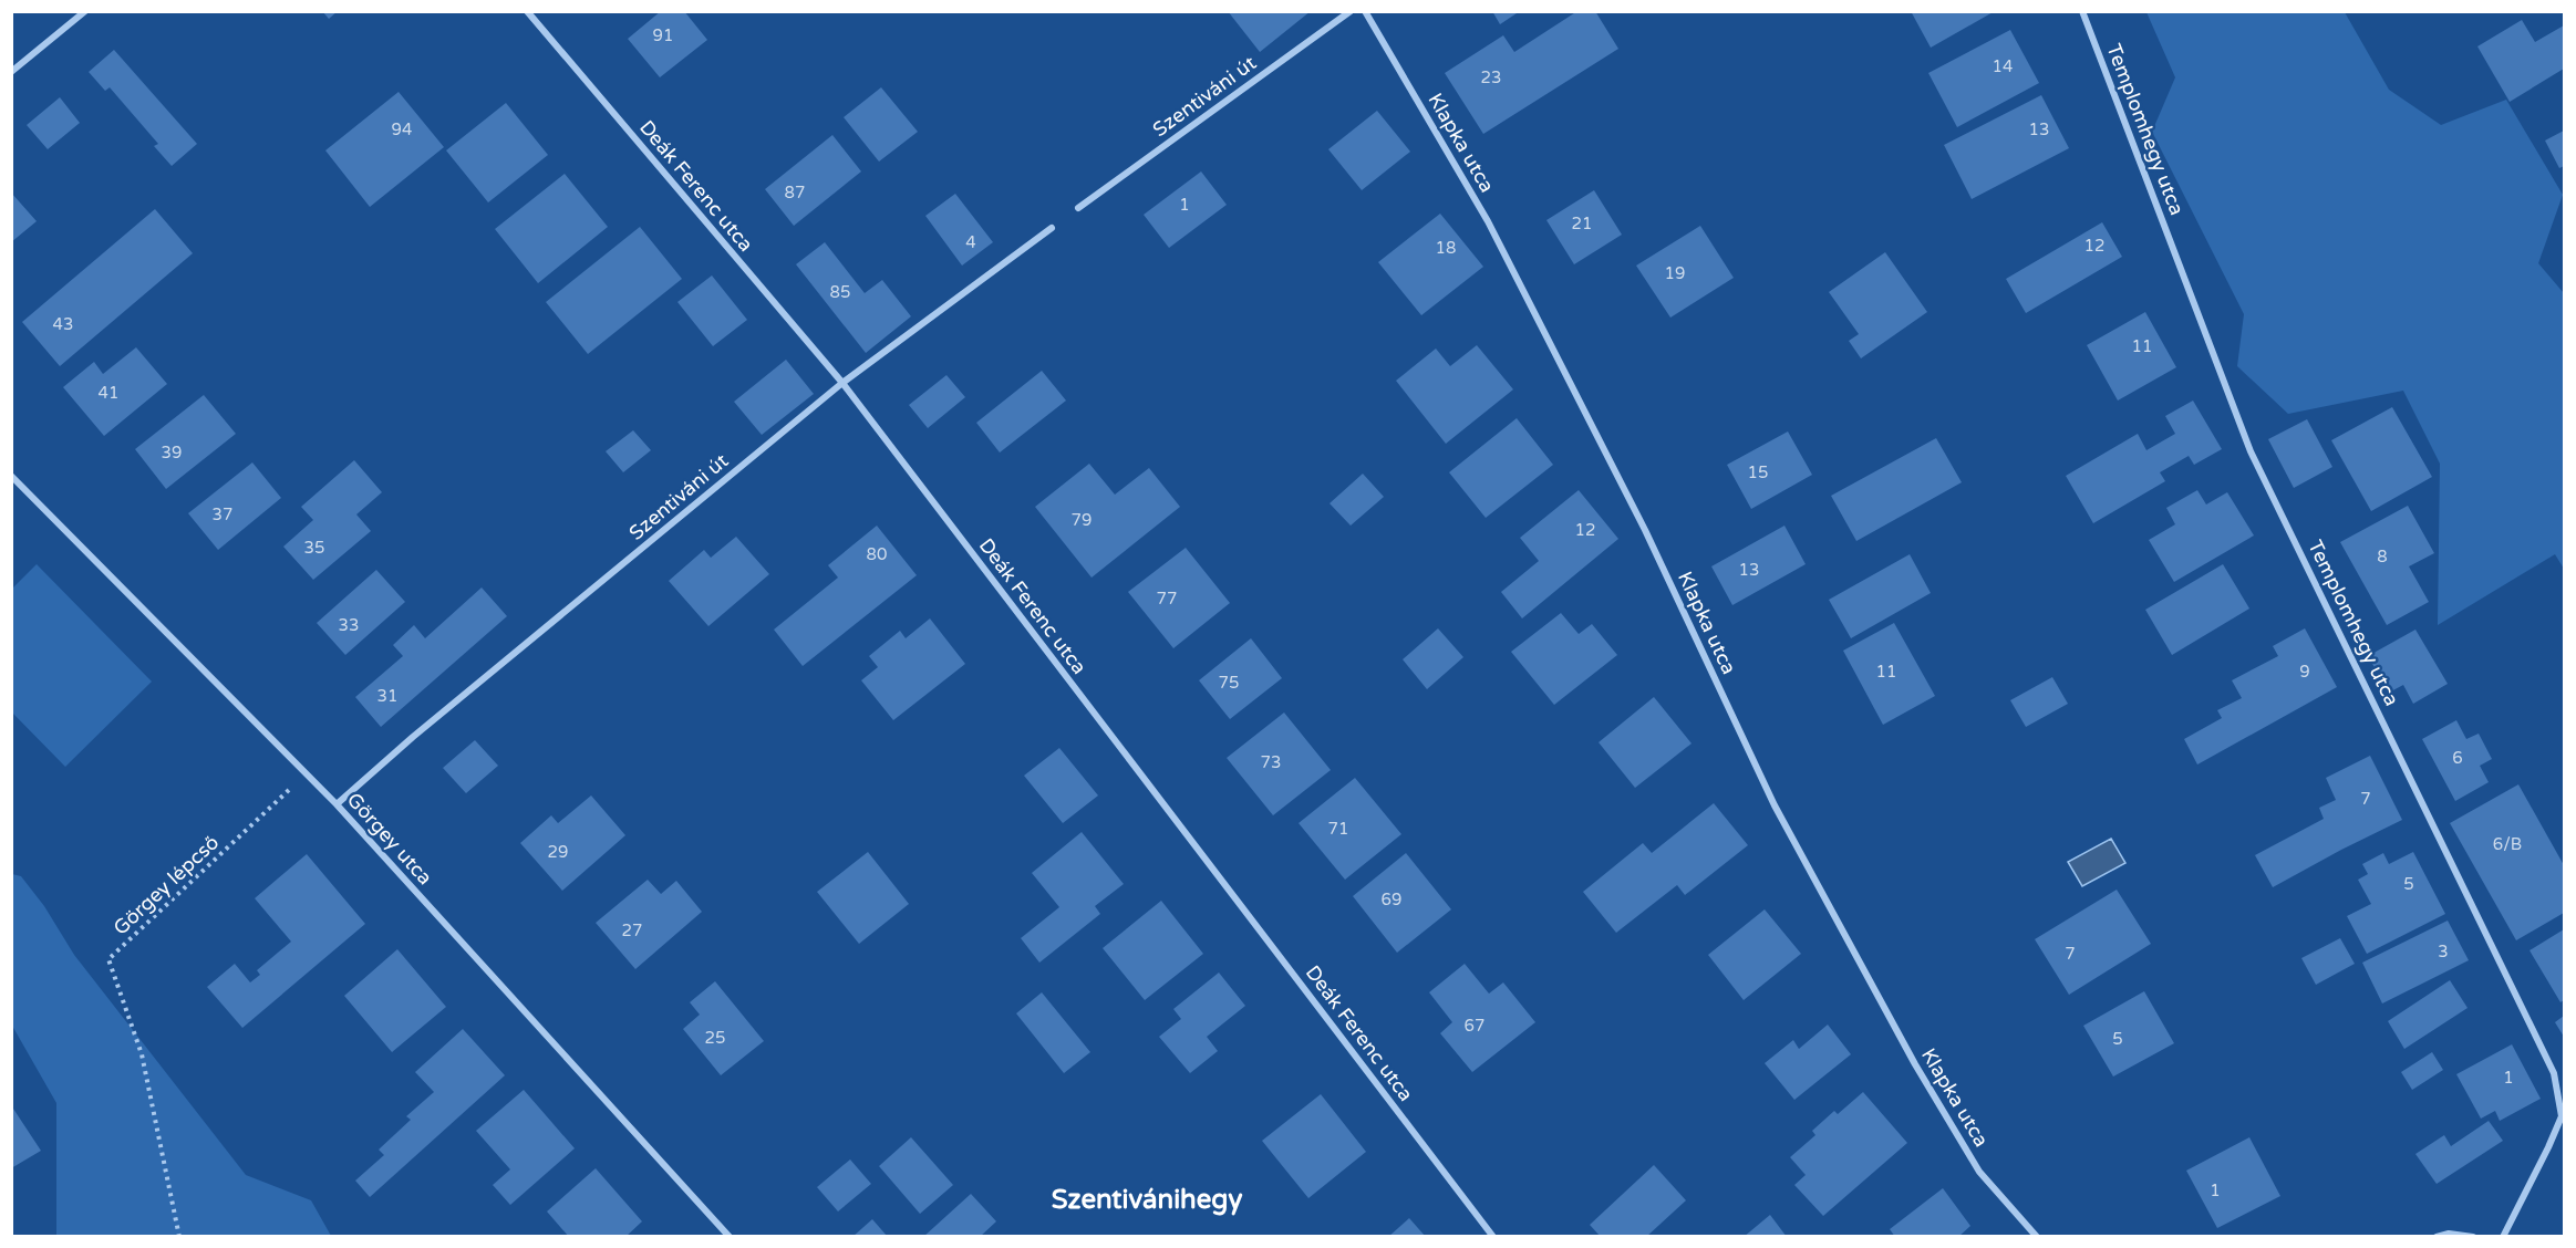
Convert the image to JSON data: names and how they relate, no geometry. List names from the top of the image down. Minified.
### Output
{"streets":{"street":["Szentiváni út","Templomhegy utca","Klapka utca","Deák Ferenc utca","Görgey utca"],"path":["Görgey lépcső"]},"crossings":[["Szentiváni út","Deák Ferenc utca"],["Szentiváni út","Görgey utca"],["Görgey utca","Görgey lépcső"]],"districts":["Szentivánihegy"],"house_numbers":["91","14","23","94","13","87","1","21","4","12","18","19","85","43","11","41","39","15","37","79","12","35","80","8","13","77","33","11","9","75","31","6","73","7","71","6/B","29","5","69","27","3","7","67","25","5","1","1"]}
